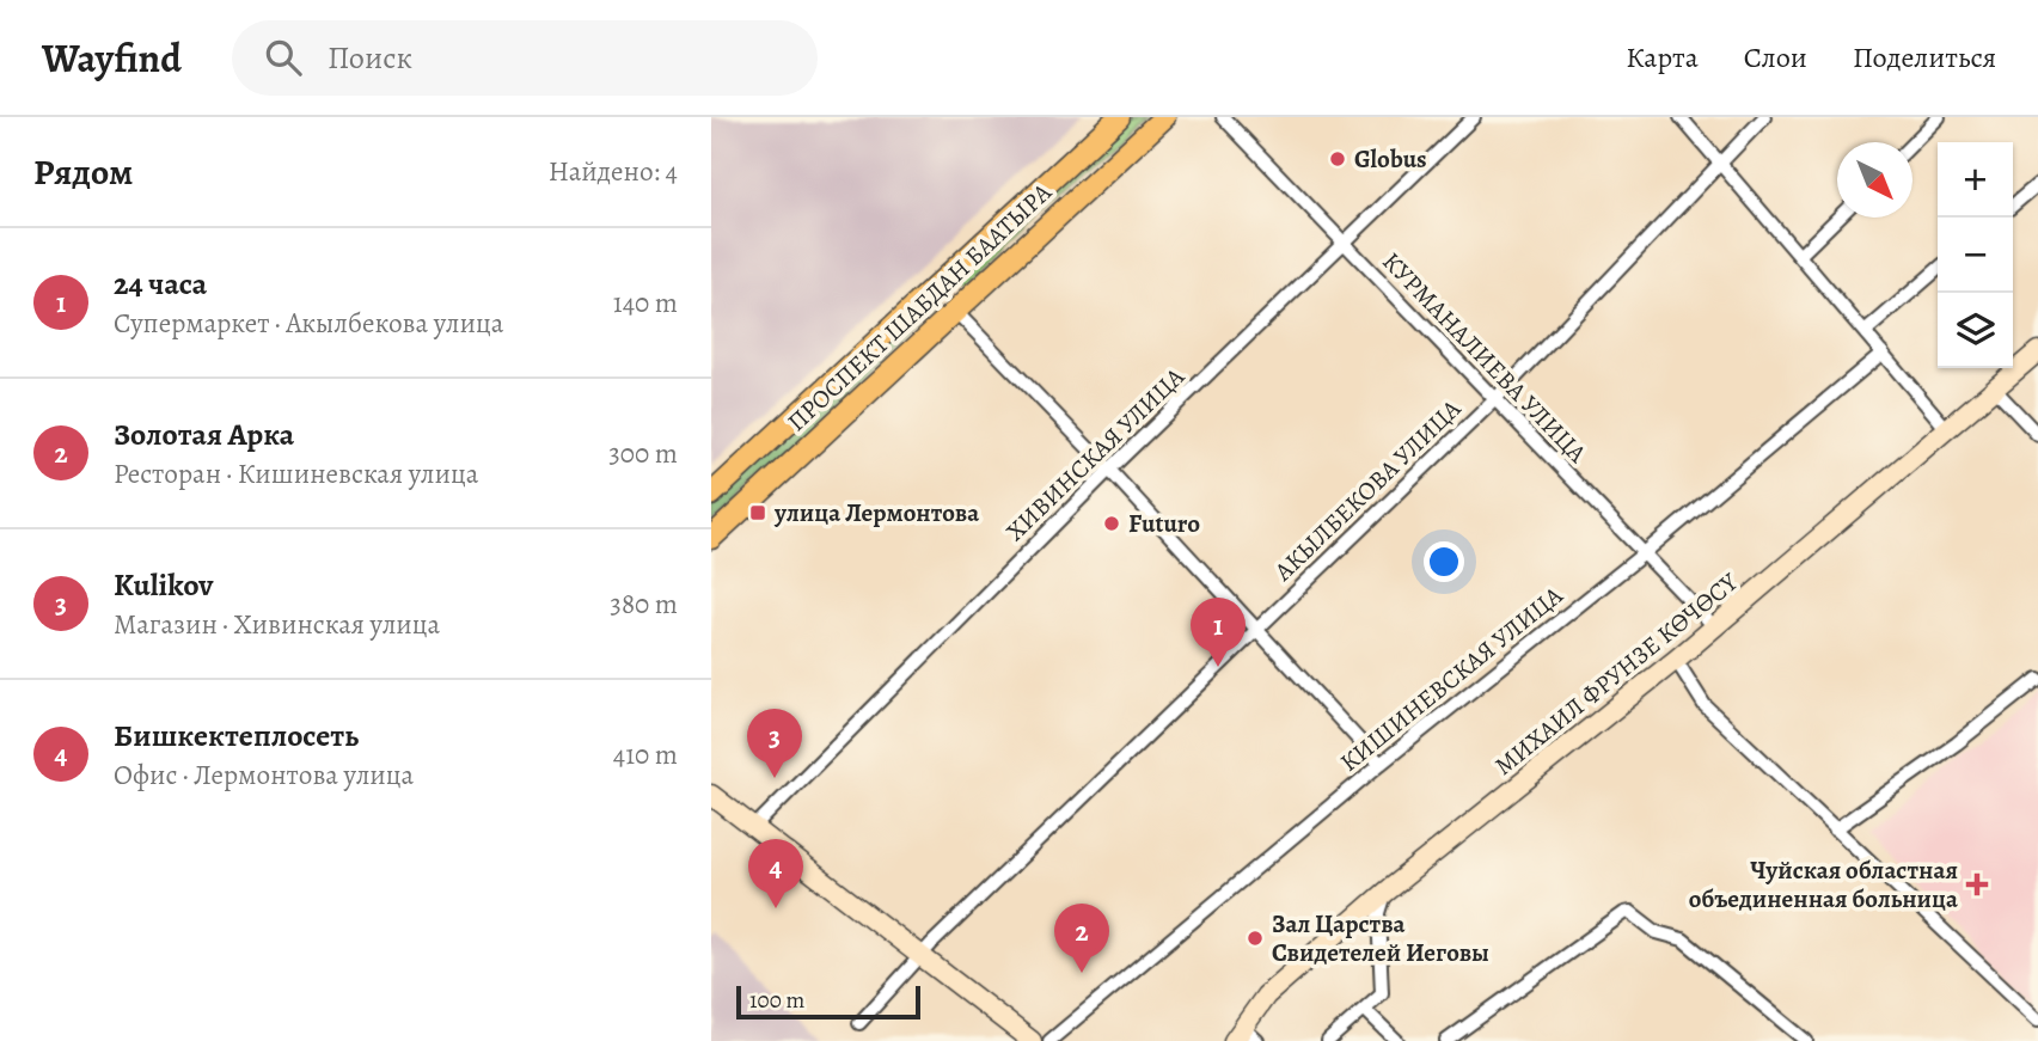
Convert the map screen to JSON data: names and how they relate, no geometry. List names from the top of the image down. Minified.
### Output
{"streets":{"main road":["ПРОСПЕКТ ШАБДАН БААТЫРА","МИХАИЛ ФРУНЗЕ КӨЧӨСҮ"],"street":["КУРМАНАЛИЕВА УЛИЦА","ХИВИНСКАЯ УЛИЦА","АКЫЛБЕКОВА УЛИЦА","КИШИНЕВСКАЯ УЛИЦА"]},"crossings":[["КУРМАНАЛИЕВА УЛИЦА","ХИВИНСКАЯ УЛИЦА"],["КУРМАНАЛИЕВА УЛИЦА","АКЫЛБЕКОВА УЛИЦА"],["КУРМАНАЛИЕВА УЛИЦА","МИХАИЛ ФРУНЗЕ КӨЧӨСҮ"],["КУРМАНАЛИЕВА УЛИЦА","КИШИНЕВСКАЯ УЛИЦА"]],"places":{"other":["Globus","Futuro","Зал Царства Свидетелей Иеговы"],"transit":["улица Лермонтова"],"health":["Чуйская областная объединенная больница"]},"scale_bar":"100 m","north":"bottom right","page":{"header":"Wayfind","search":"Поиск","nav":["Карта","Слои","Поделиться"],"heading":["Рядом","Найдено: 4"],"map_buttons":["+","−"],"list":[{"mark":"1","name":"24 часа","note":"Супермаркет · Акылбекова улица","value":"140 m"},{"mark":"2","name":"Золотая Арка","note":"Ресторан · Кишиневская улица","value":"300 m"},{"mark":"3","name":"Kulikov","note":"Магазин · Хивинская улица","value":"380 m"},{"mark":"4","name":"Бишкектеплосеть","note":"Офис · Лермонтова улица","value":"410 m"}],"pins":["1","3","4","2"],"scale":"100 m"}}
